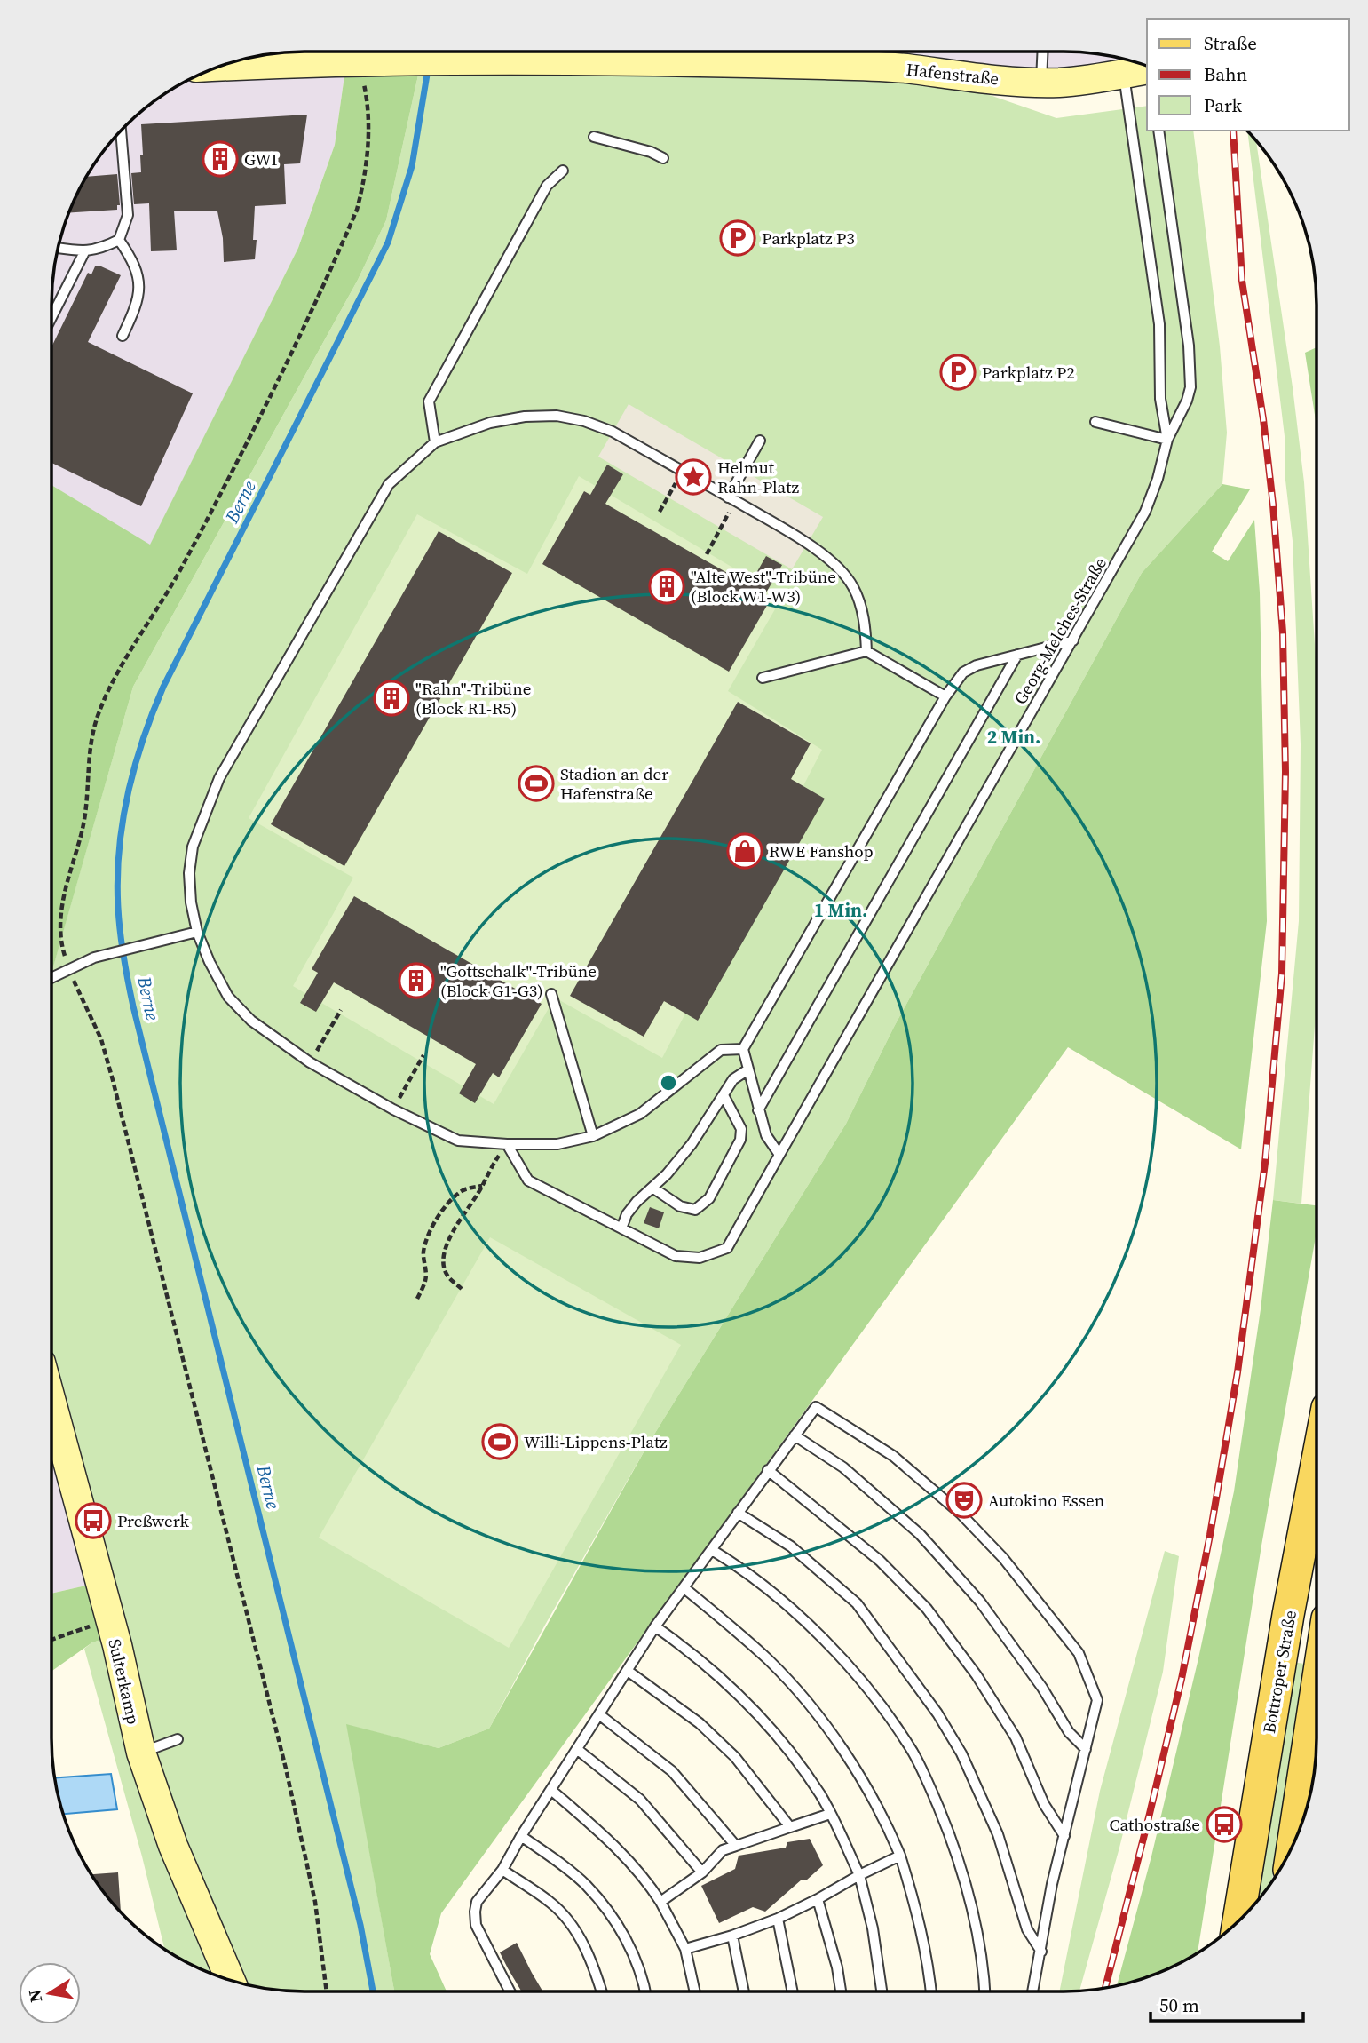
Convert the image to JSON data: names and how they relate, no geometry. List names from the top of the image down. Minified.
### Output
{"streets":{"main road":["Hafenstraße","Bottroper Straße","Sulterkamp"],"lane":["Georg-Melches-Straße"]},"crossings":[["Hafenstraße","Georg-Melches-Straße"]],"water":["Berne"],"places":{"building":["GWI","\"Alte West\"-Tribüne (Block W1-W3)","\"Rahn\"-Tribüne (Block R1-R5)","\"Gottschalk\"-Tribüne (Block G1-G3)"],"parking":["Parkplatz P3","Parkplatz P2"],"place":["Helmut Rahn-Platz"],"sports":["Stadion an der Hafenstraße","Willi-Lippens-Platz"],"shop":["RWE Fanshop"],"theatre":["Autokino Essen"],"bus stop":["Preßwerk","Cathostraße"]},"legend":["Straße","Bahn","Park"],"scale_bar":"50 m","north":"left","rings":["2 Min.","1 Min."]}
